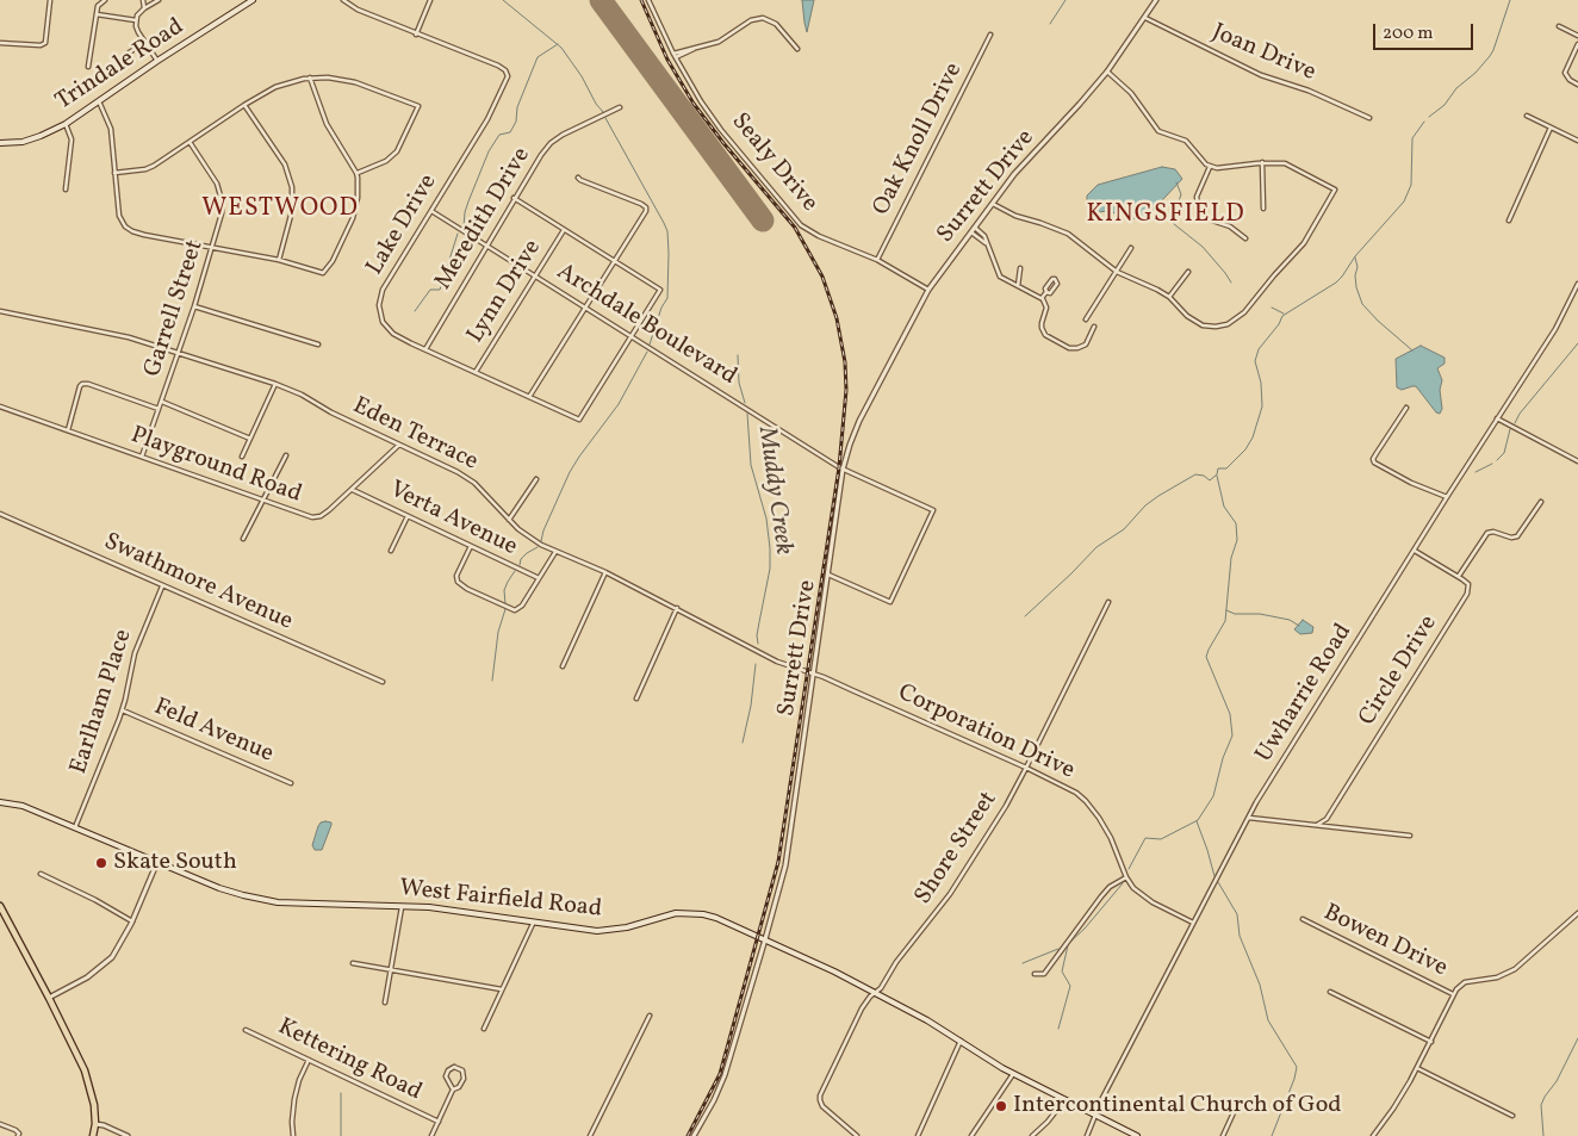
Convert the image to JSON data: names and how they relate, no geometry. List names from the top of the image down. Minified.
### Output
{"streets":{"main road":["Trindale Road","West Fairfield Road"],"street":["Joan Drive","Oak Knoll Drive","Sealy Drive","Surrett Drive","Meredith Drive","Lake Drive","Lynn Drive","Garrell Street","Archdale Boulevard","Eden Terrace","Playground Road","Verta Avenue","Swathmore Avenue","Circle Drive","Uwharrie Road","Earlham Place","Feld Avenue","Corporation Drive","Shore Street","Bowen Drive","Kettering Road"]},"crossings":[["Joan Drive","Surrett Drive"],["Oak Knoll Drive","Sealy Drive"],["Sealy Drive","Surrett Drive"],["Surrett Drive","Archdale Boulevard"],["Surrett Drive","Eden Terrace"],["Surrett Drive","Corporation Drive"],["Surrett Drive","West Fairfield Road"],["Meredith Drive","Lake Drive"],["Meredith Drive","Archdale Boulevard"],["Lake Drive","Lynn Drive"],["Lake Drive","Archdale Boulevard"],["Lynn Drive","Archdale Boulevard"],["Garrell Street","Eden Terrace"],["Garrell Street","Playground Road"],["Eden Terrace","Playground Road"],["Eden Terrace","Corporation Drive"],["Playground Road","Verta Avenue"],["Swathmore Avenue","Earlham Place"],["Uwharrie Road","Corporation Drive"],["Uwharrie Road","West Fairfield Road"],["Earlham Place","Feld Avenue"],["Earlham Place","West Fairfield Road"],["Corporation Drive","Shore Street"],["Shore Street","West Fairfield Road"]],"districts":["WESTWOOD","KINGSFIELD"],"water":["Muddy Creek"],"places":["Skate South","Intercontinental Church of God"],"scale_bar":"200 m"}
